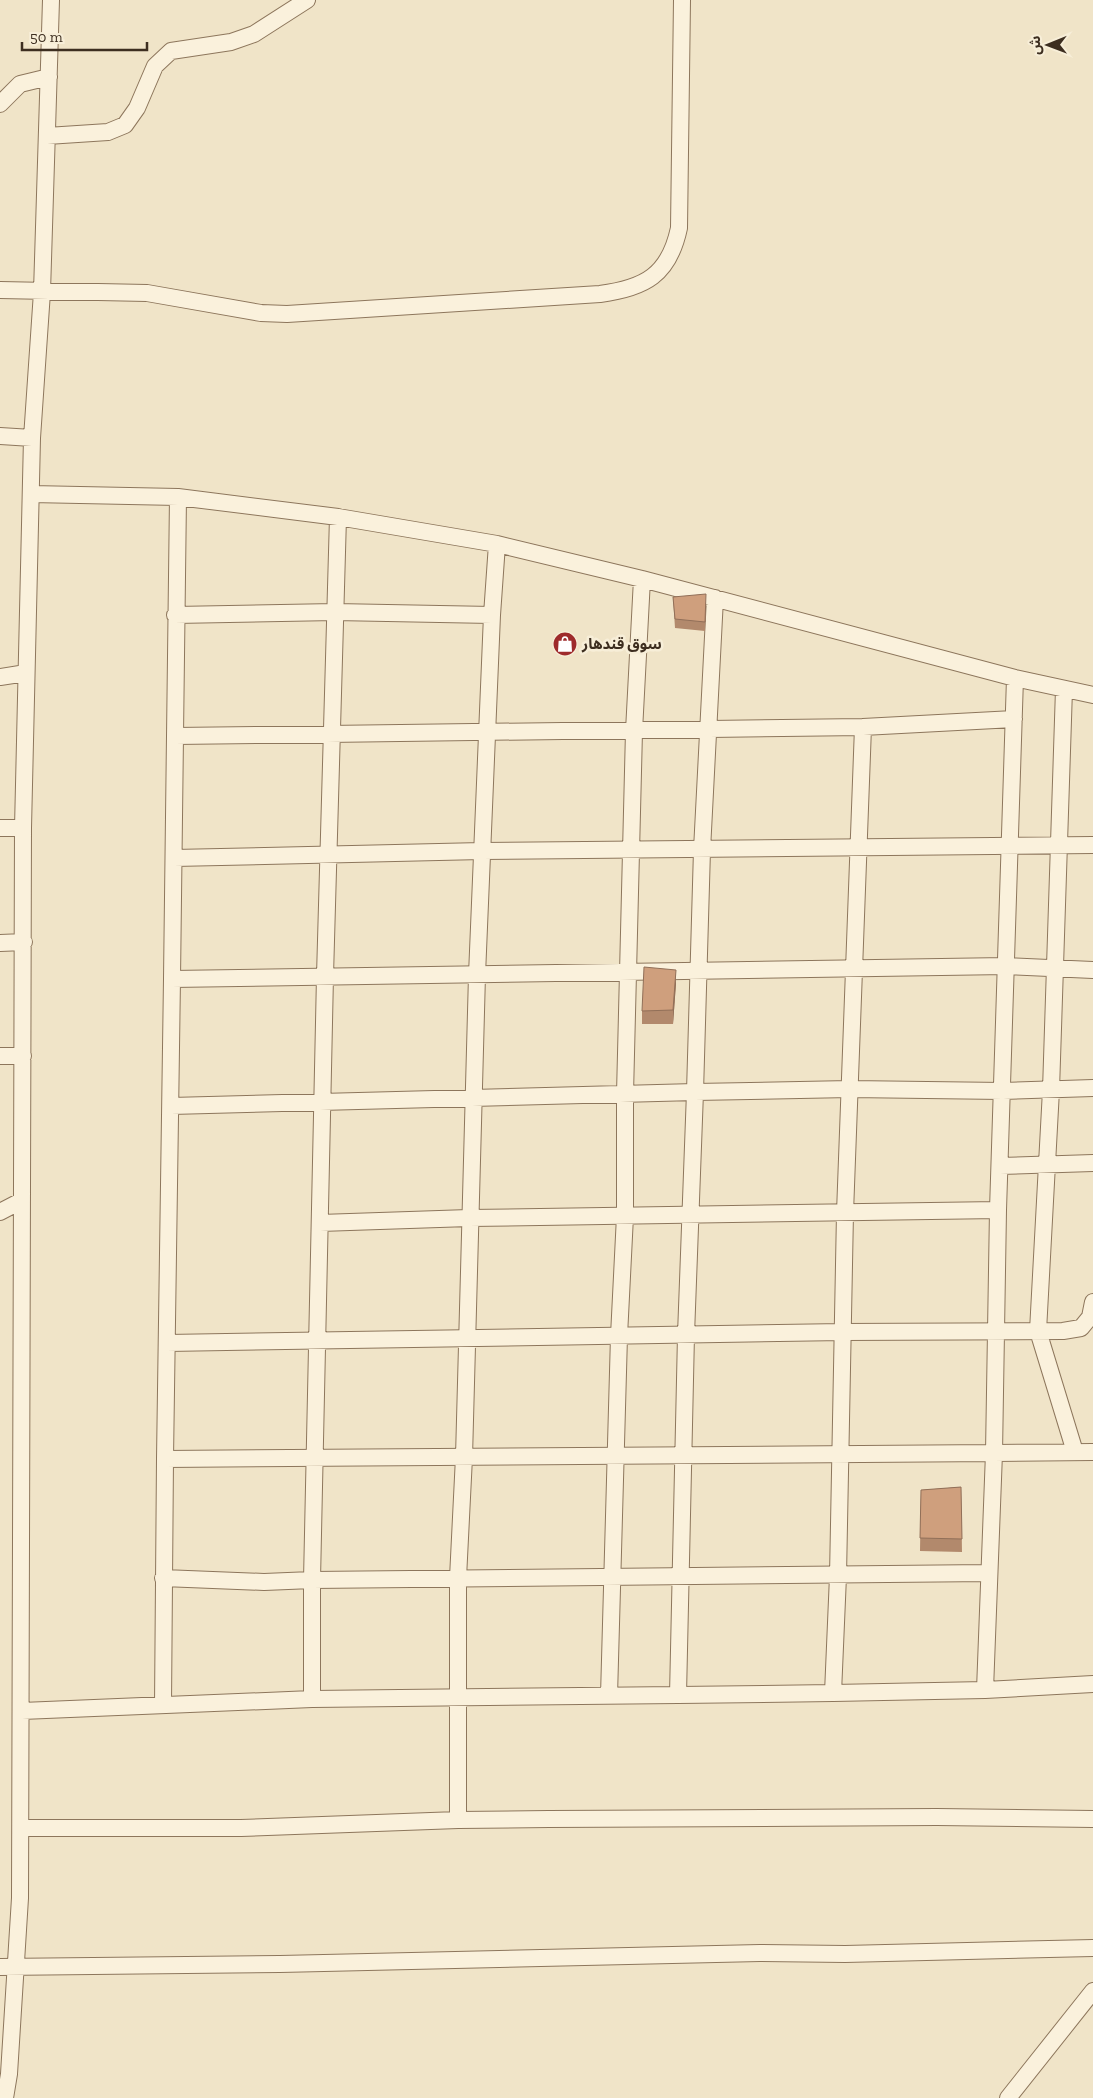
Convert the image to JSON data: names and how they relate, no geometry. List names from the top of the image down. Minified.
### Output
{"places":{"shop":["سوق قندهار"]},"scale_bar":"50 m","north":"left"}
